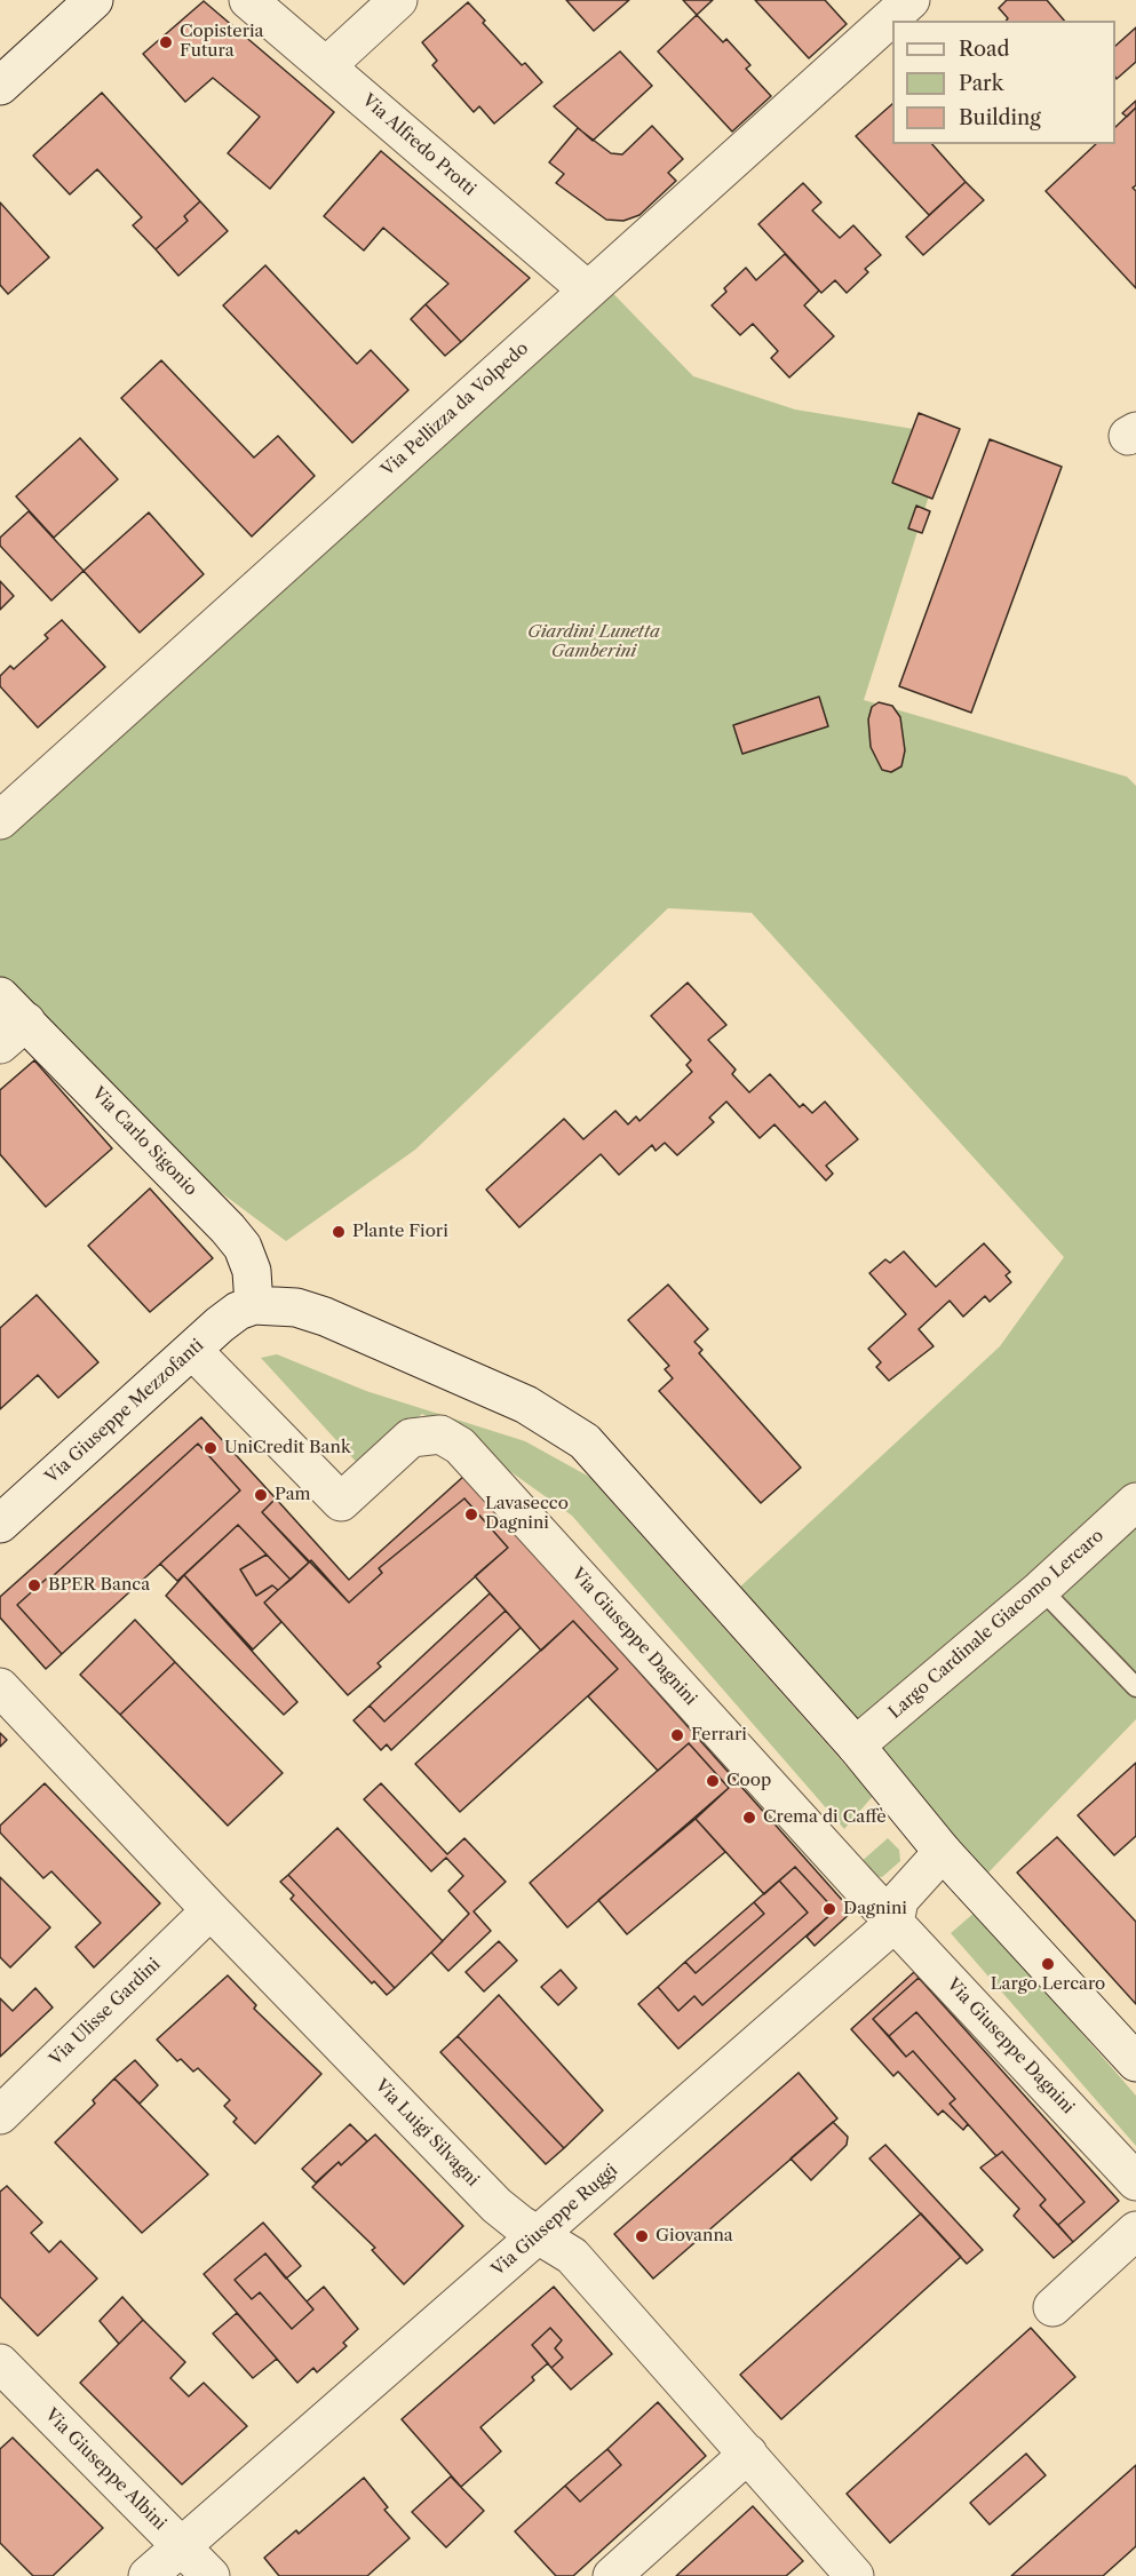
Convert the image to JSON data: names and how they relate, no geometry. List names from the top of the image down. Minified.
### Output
{"streets":{"street":["Via Alfredo Protti","Via Pellizza da Volpedo","Via Carlo Sigonio","Via Giuseppe Mezzofanti","Largo Cardinale Giacomo Lercaro","Via Giuseppe Dagnini","Via Ulisse Gardini","Via Luigi Silvagni","Via Giuseppe Ruggi","Via Giuseppe Albini"]},"crossings":[["Via Alfredo Protti","Via Pellizza da Volpedo"],["Via Carlo Sigonio","Via Giuseppe Mezzofanti"],["Via Giuseppe Mezzofanti","Via Giuseppe Dagnini"],["Via Giuseppe Dagnini","Via Giuseppe Ruggi"],["Via Ulisse Gardini","Via Luigi Silvagni"],["Via Luigi Silvagni","Via Giuseppe Ruggi"],["Via Giuseppe Ruggi","Via Giuseppe Albini"]],"parks":["Giardini Lunetta Gamberini"],"places":["Copisteria Futura","Plante Fiori","UniCredit Bank","Pam","Lavasecco Dagnini","BPER Banca","Ferrari","Coop","Crema di Caffè","Dagnini","Largo Lercaro","Giovanna"],"legend":["Road","Park","Building"]}
